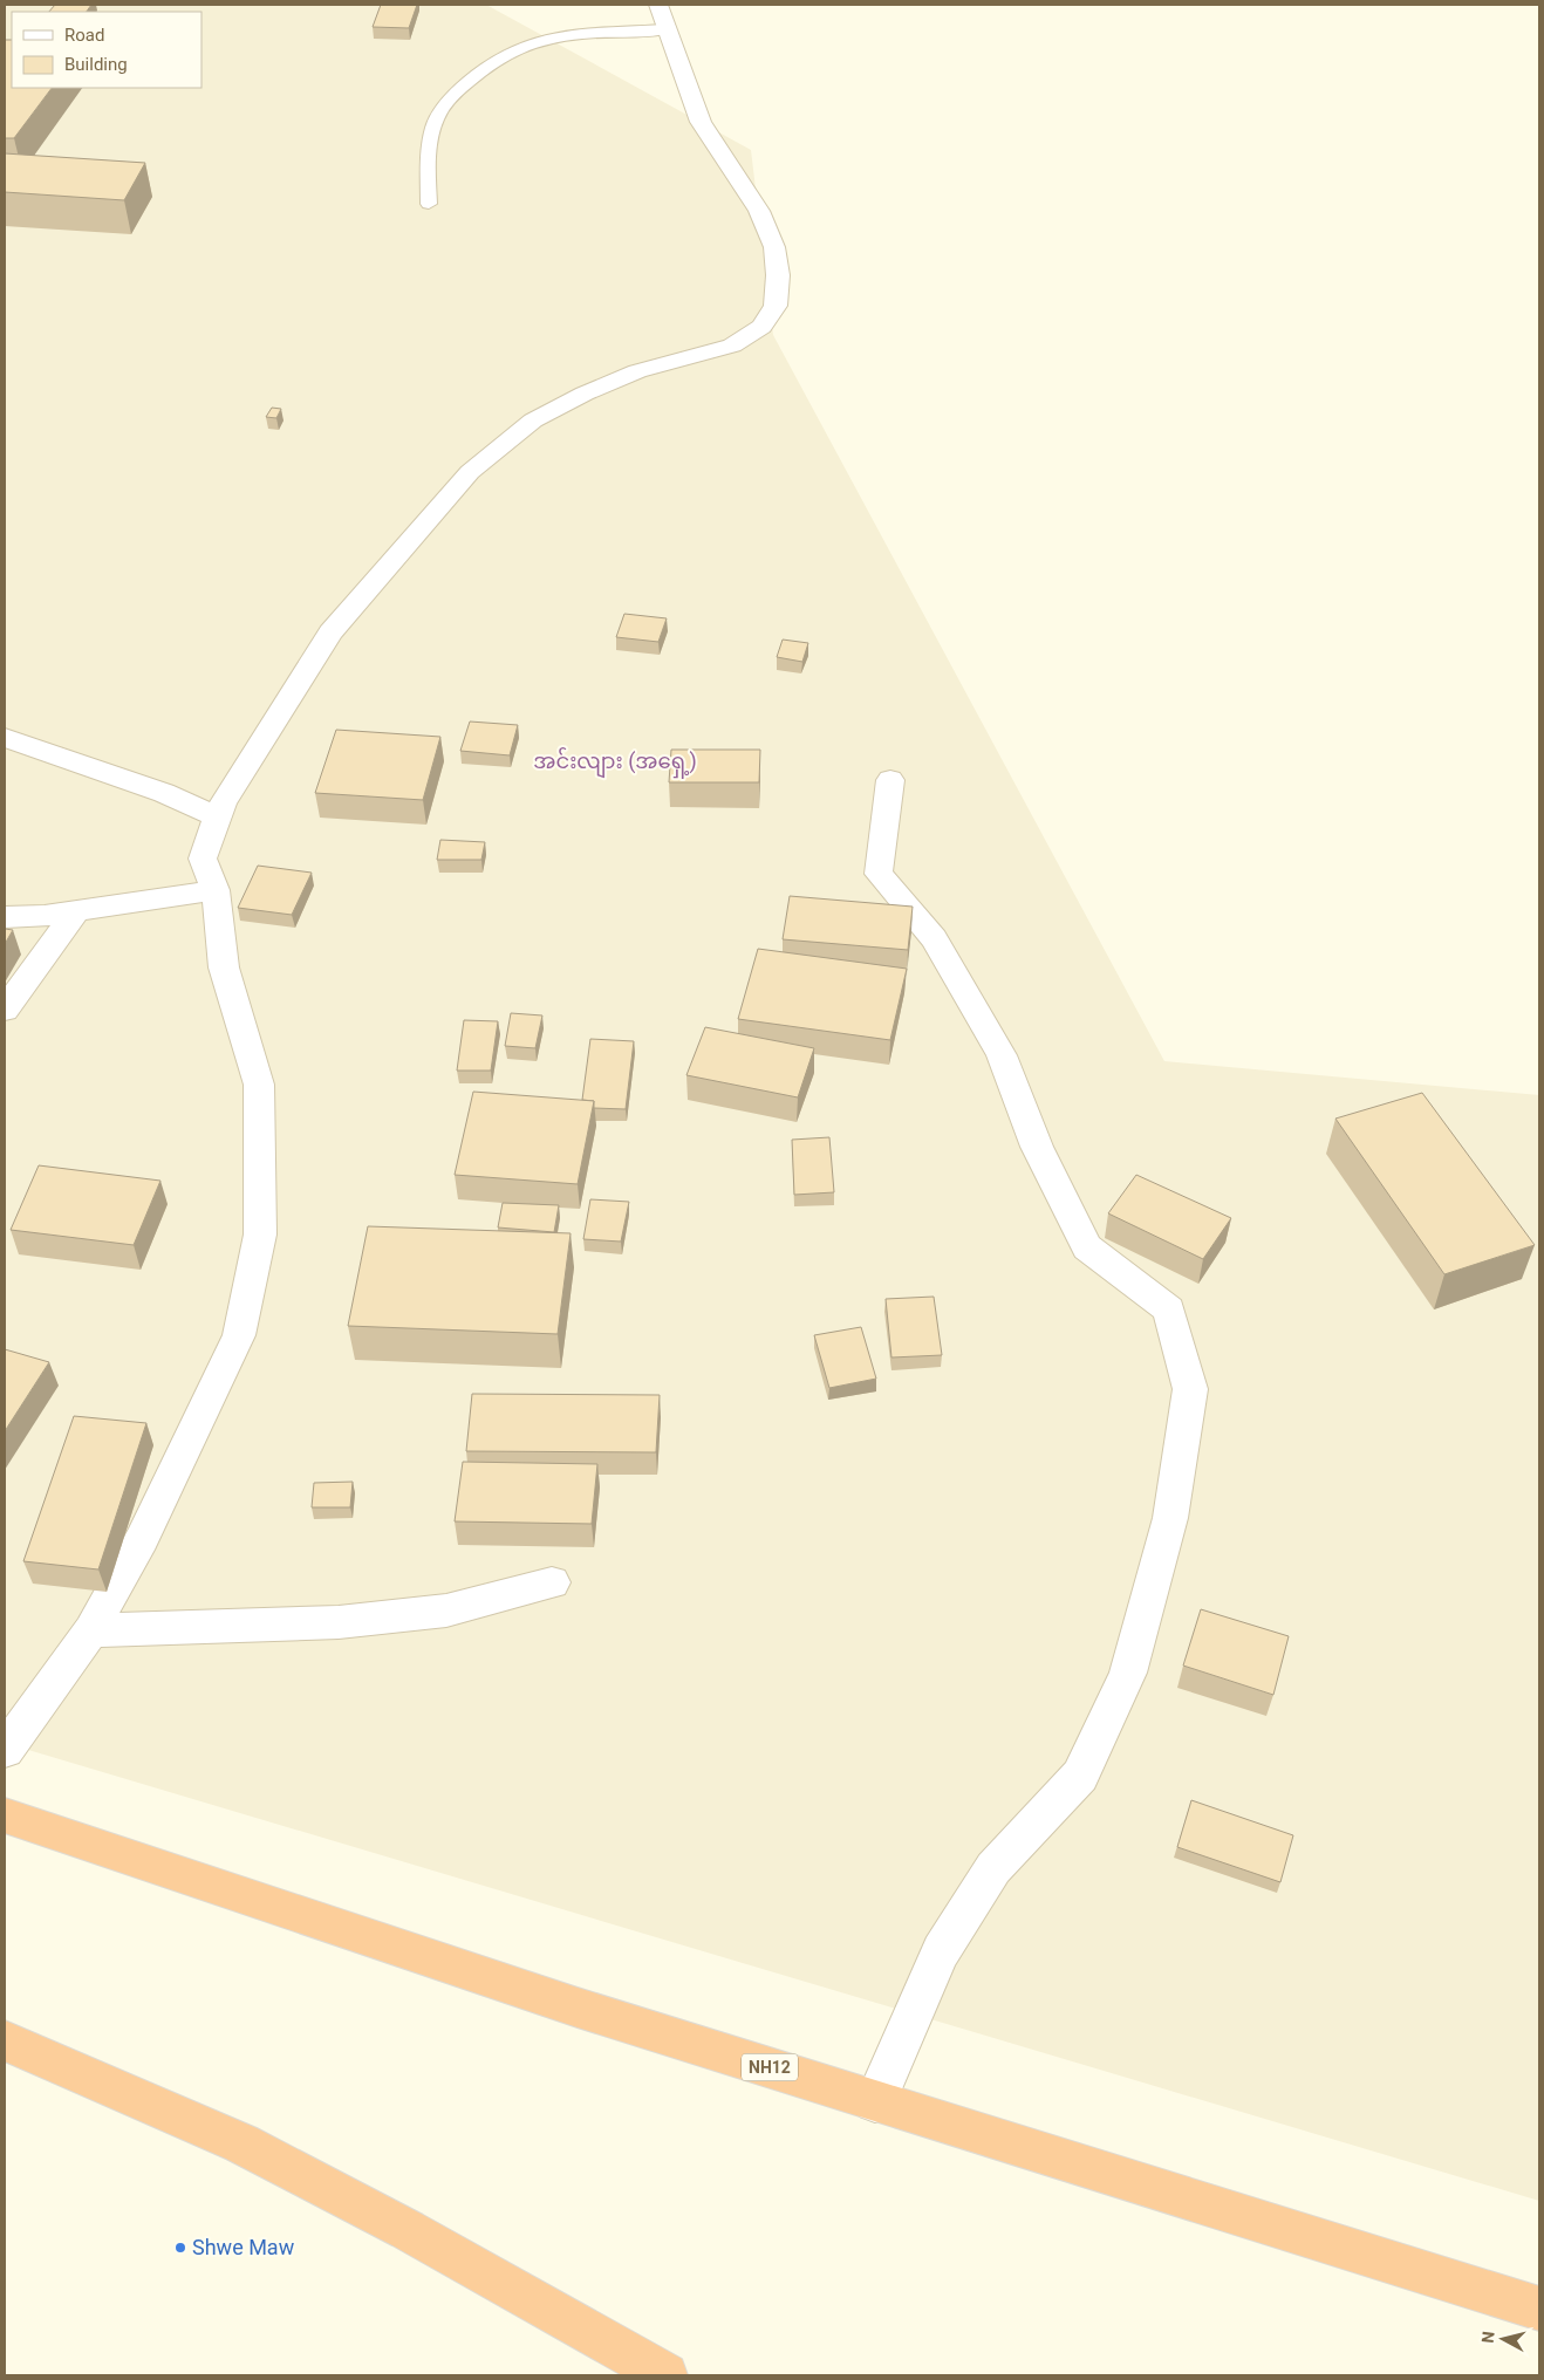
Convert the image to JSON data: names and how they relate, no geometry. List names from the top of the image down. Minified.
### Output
{"streets":{"highway":["NH12"]},"districts":["အင်းလျား (အရှေ့)"],"places":["Shwe Maw"],"legend":["Road","Building"],"north":"left"}
